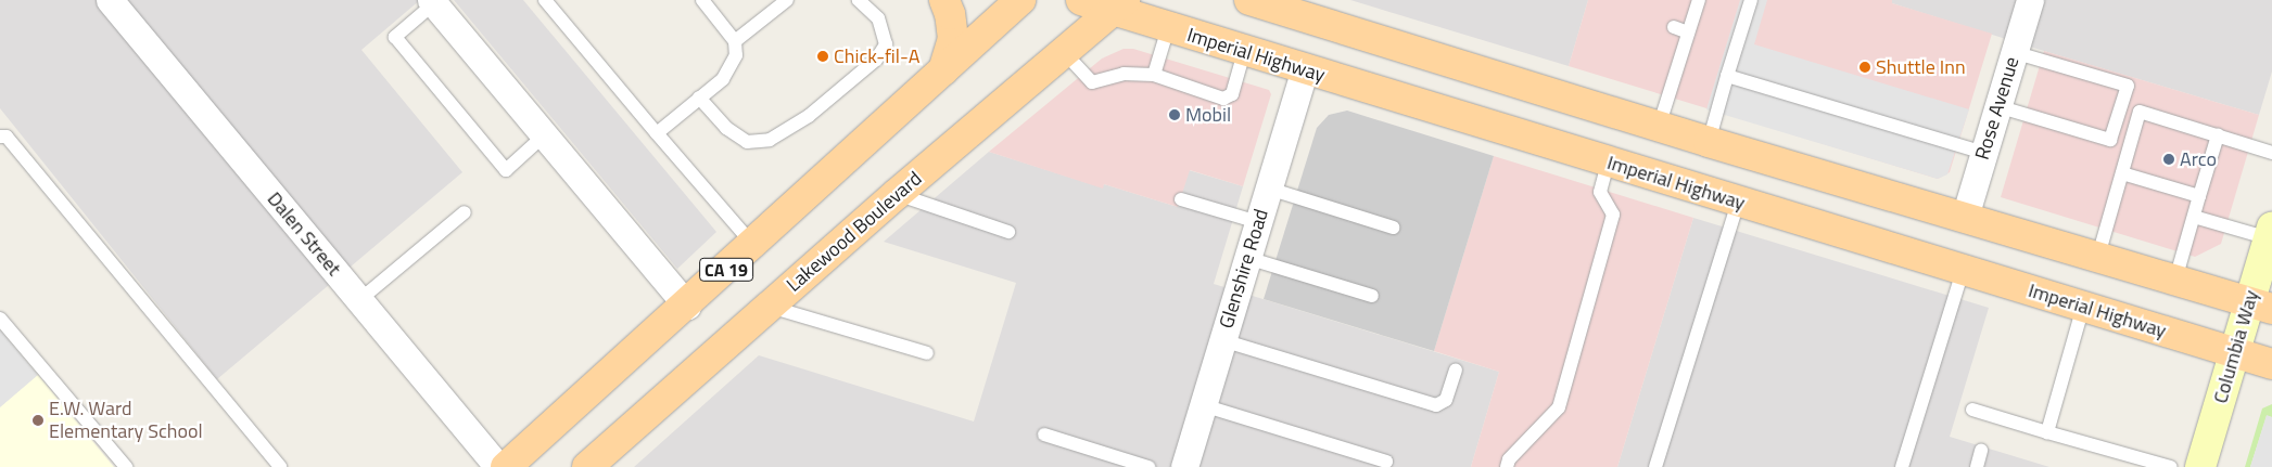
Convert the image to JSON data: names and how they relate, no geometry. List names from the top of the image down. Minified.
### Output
{"streets":{"main road":["Imperial Highway","Lakewood Boulevard","CA 19"],"street":["Rose Avenue","Dalen Street","Glenshire Road","Columbia Way"]},"crossings":[["Imperial Highway","Lakewood Boulevard"],["Imperial Highway","Glenshire Road"],["Imperial Highway","Columbia Way"]],"places":["Chick-fil-A","Shuttle Inn","Mobil","Arco","E.W. Ward Elementary School"]}
